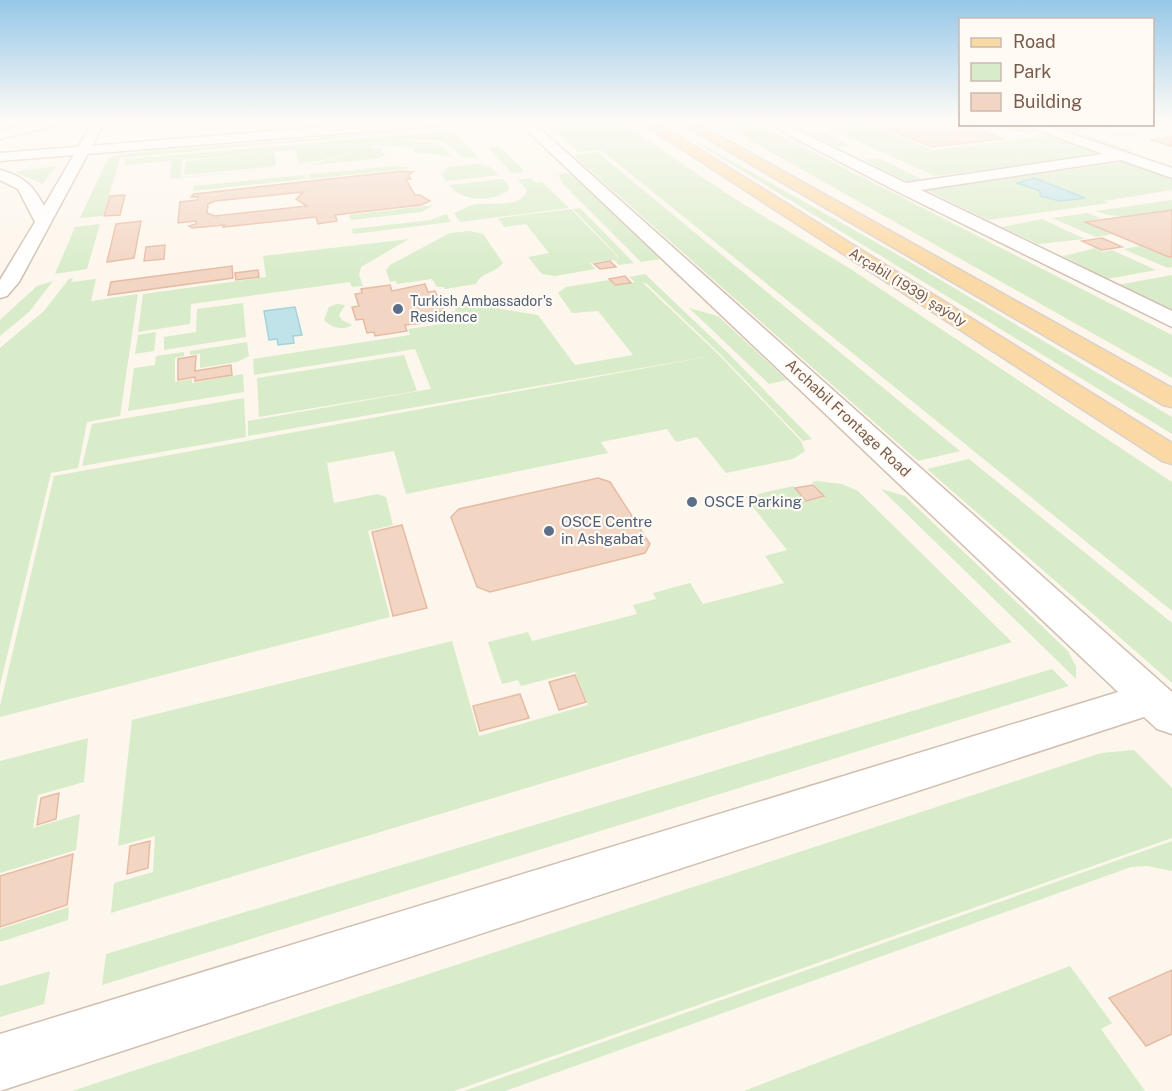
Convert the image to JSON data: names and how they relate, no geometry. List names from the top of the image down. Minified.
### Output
{"streets":{"main road":["Arçabil (1939) şaýoly"],"street":["Archabil Frontage Road"]},"places":["Turkish Ambassador's Residence","OSCE Parking","OSCE Centre in Ashgabat"],"legend":["Road","Park","Building"]}
